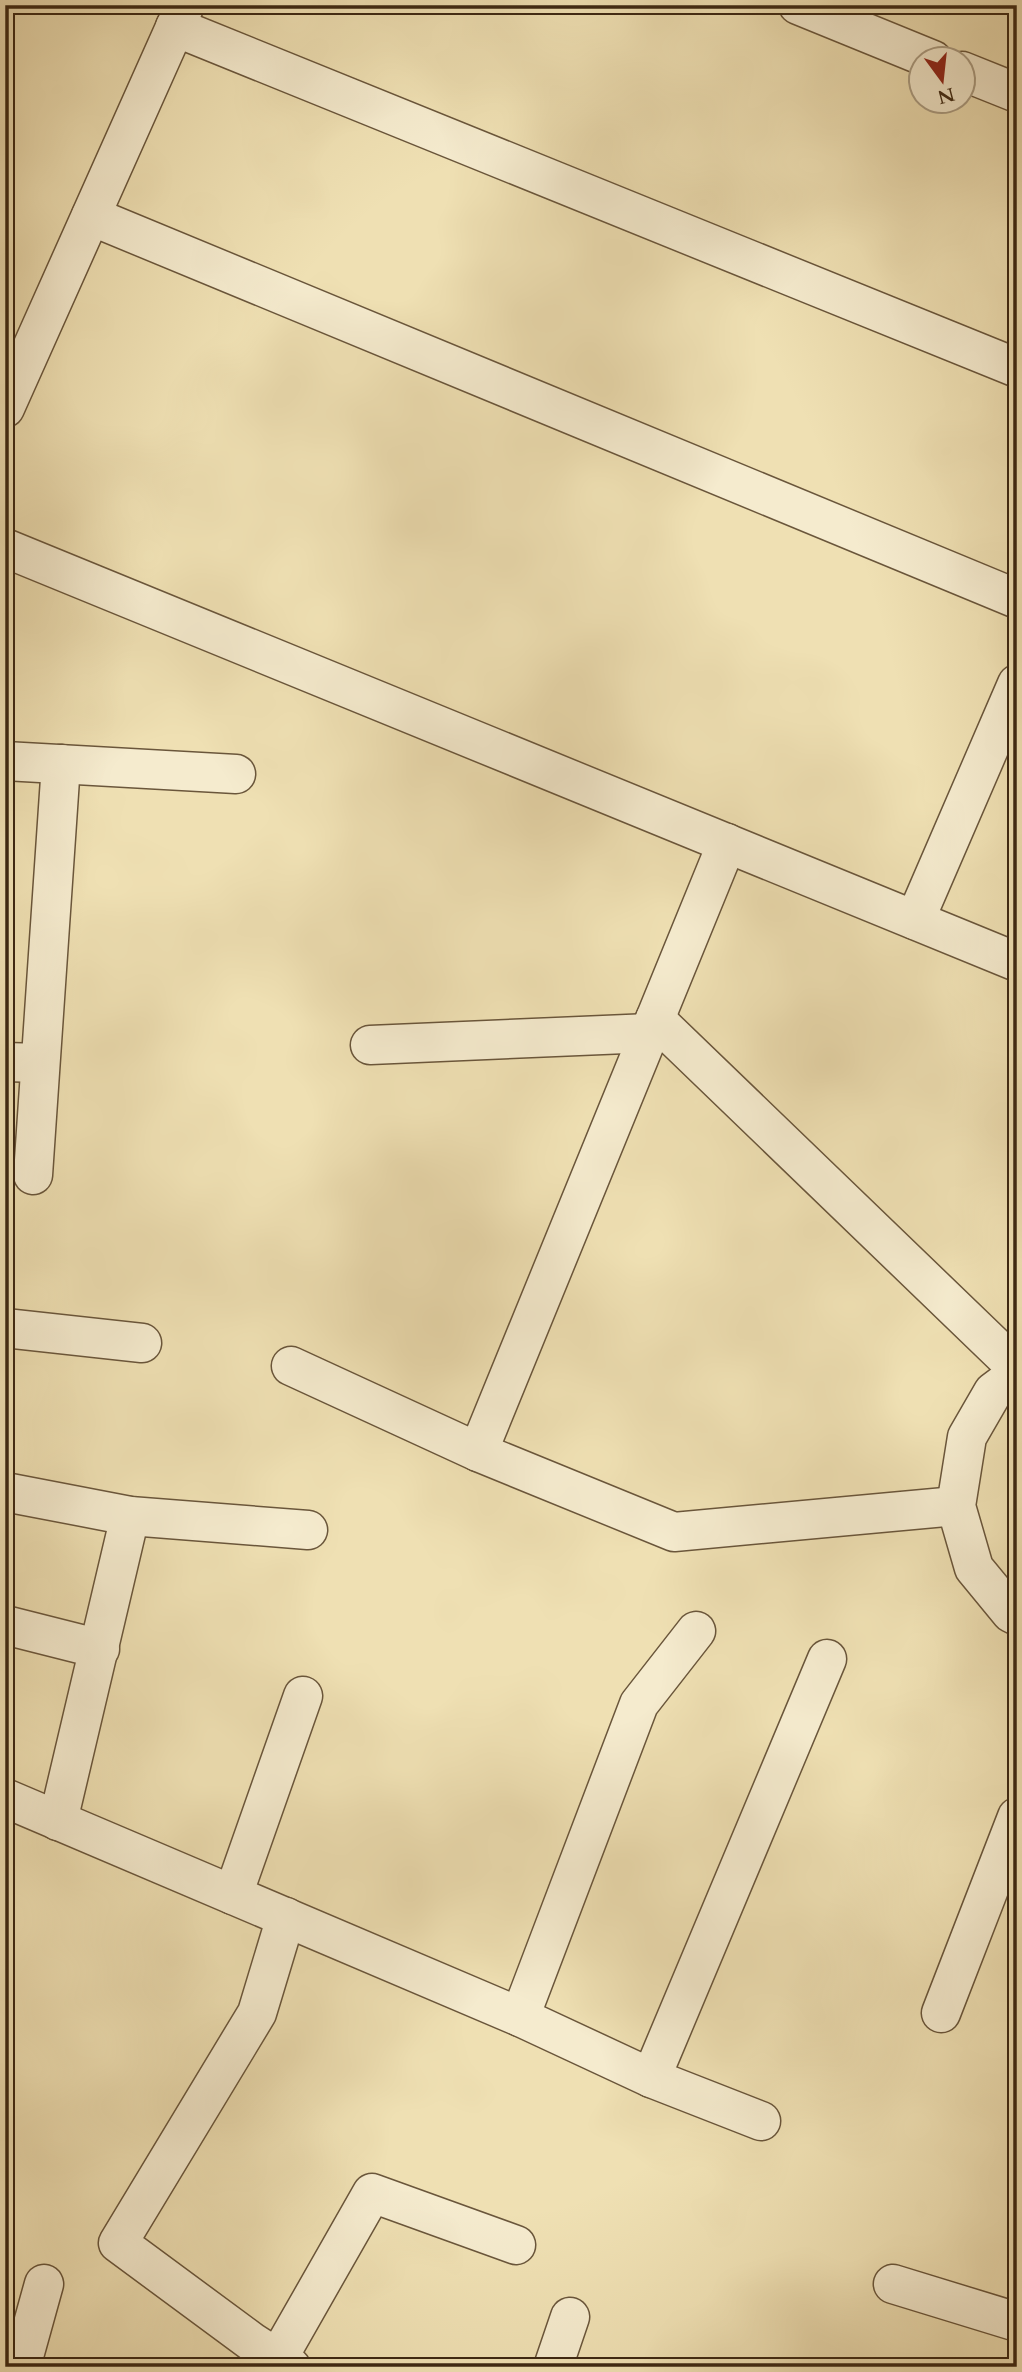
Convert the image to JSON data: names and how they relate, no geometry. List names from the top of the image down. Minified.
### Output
{"north":"bottom"}
